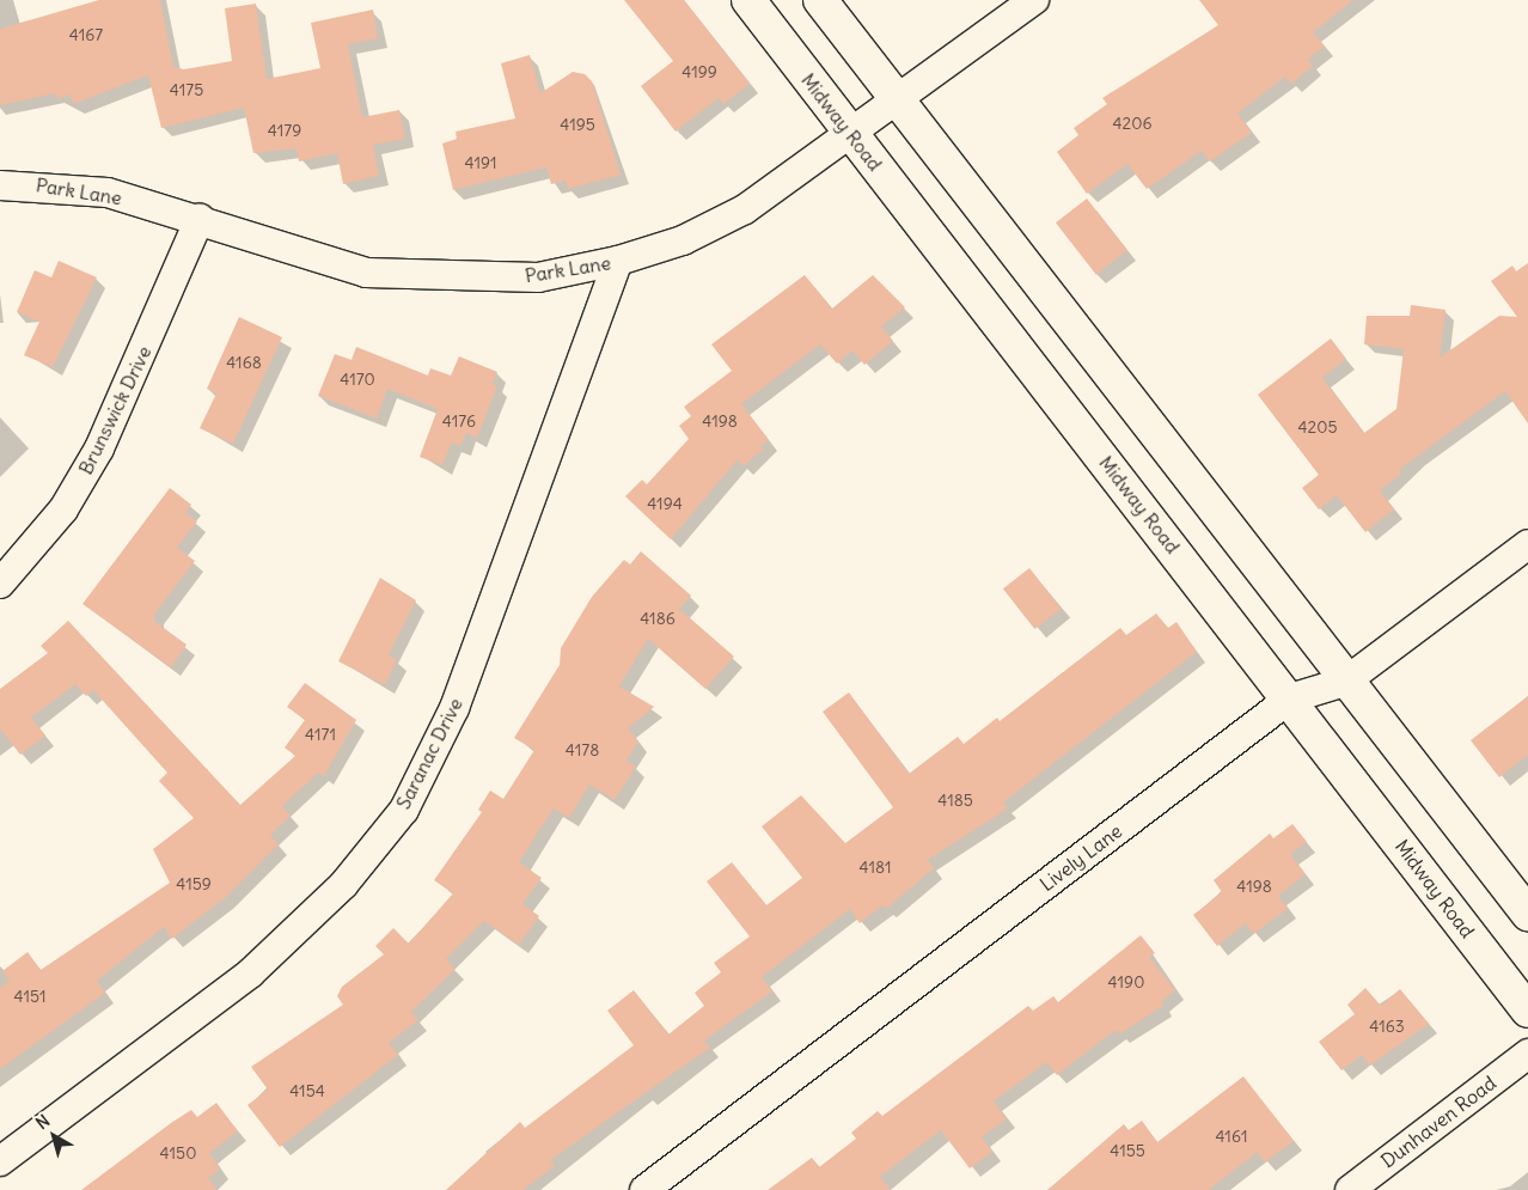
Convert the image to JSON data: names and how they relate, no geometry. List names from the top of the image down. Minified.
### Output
{"streets":{"main road":["Midway Road"],"street":["Park Lane","Brunswick Drive","Saranac Drive","Lively Lane","Dunhaven Road"]},"crossings":[["Midway Road","Park Lane"],["Midway Road","Lively Lane"],["Park Lane","Brunswick Drive"],["Park Lane","Saranac Drive"]],"house_numbers":["4167","4199","4175","4206","4195","4179","4191","4168","4170","4176","4198","4205","4194","4186","4171","4178","4185","4181","4159","4198","4190","4151","4163","4154","4161","4155","4150"],"north":"top left"}
